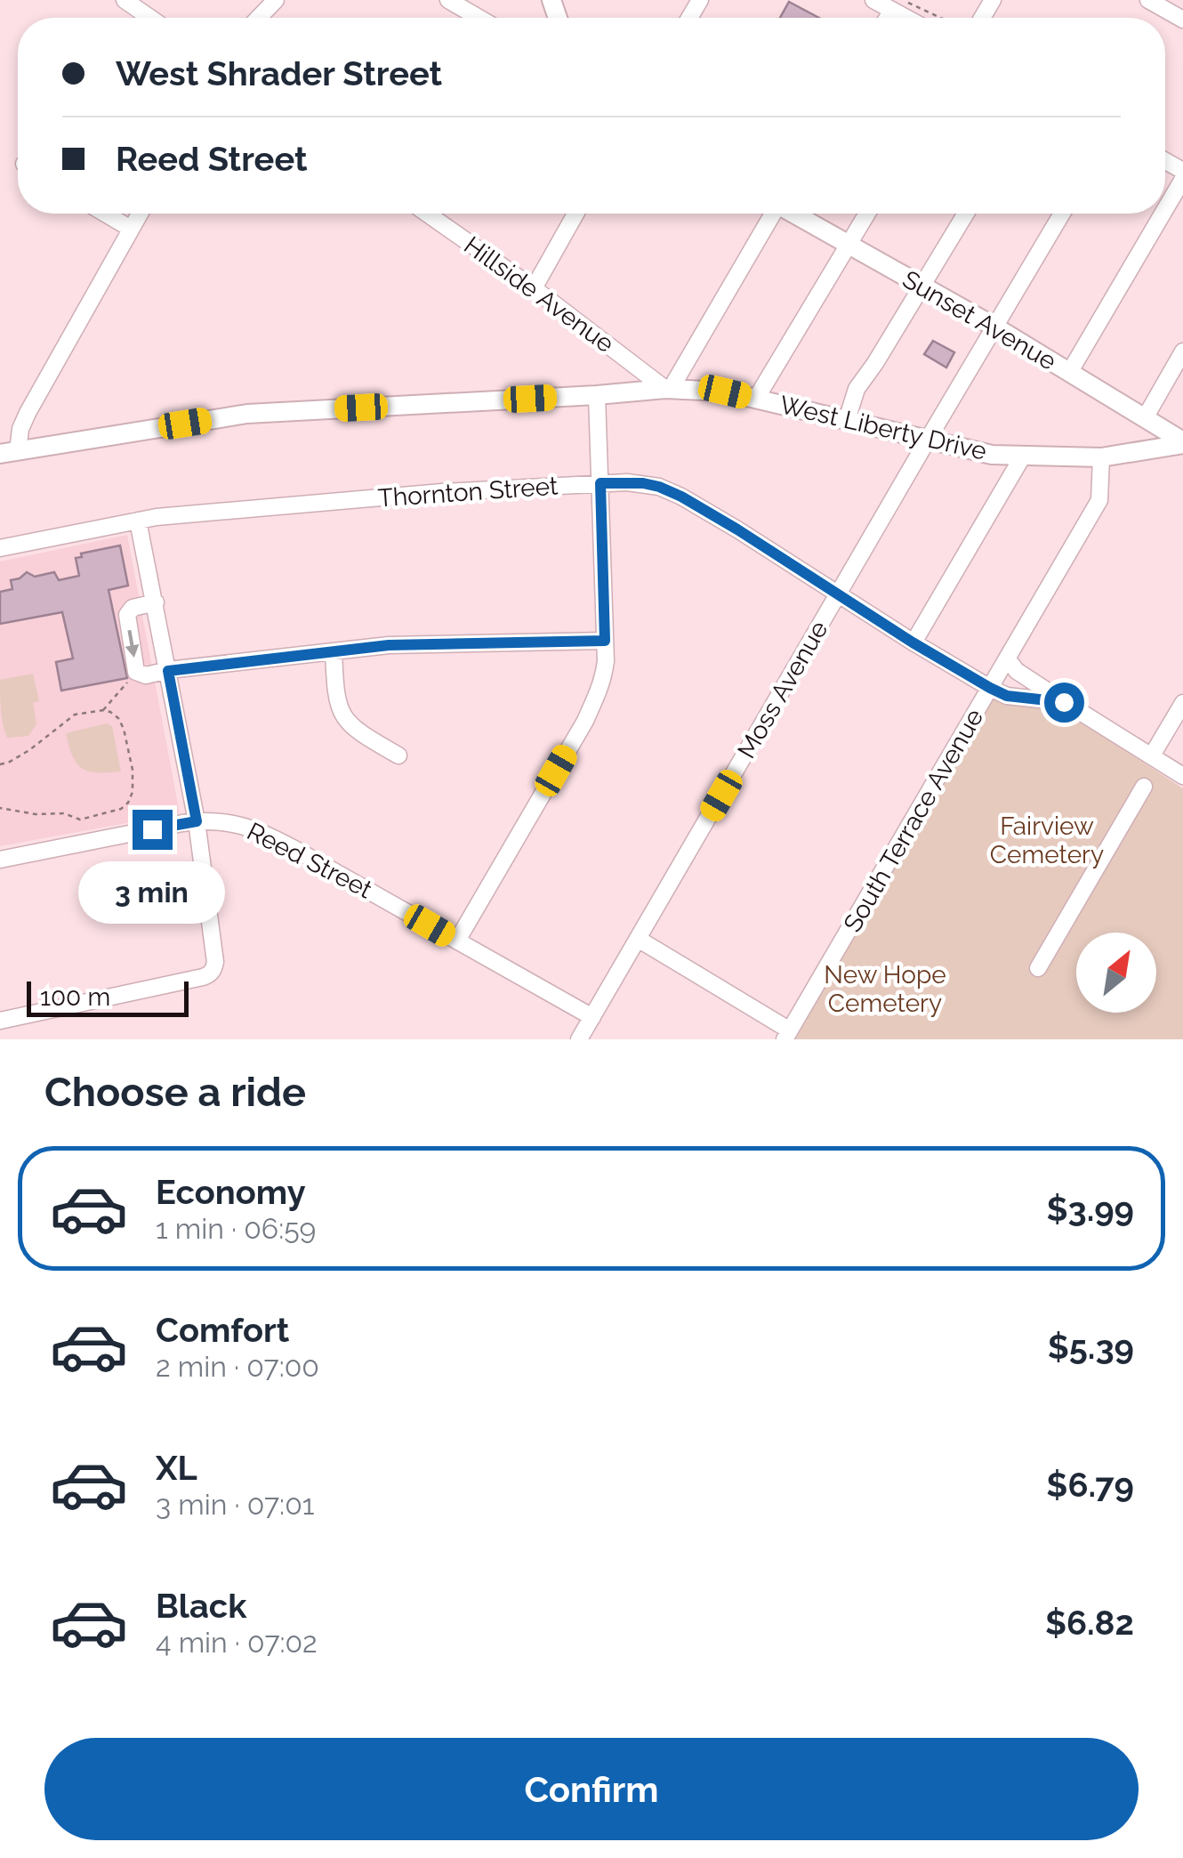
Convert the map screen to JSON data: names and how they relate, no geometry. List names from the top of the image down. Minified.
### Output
{"streets":{"main road":["Sunset Avenue","West Liberty Drive"],"street":["Hillside Avenue","Thornton Street","Moss Avenue","South Terrace Avenue","Reed Street"]},"crossings":[["Hillside Avenue","West Liberty Drive"],["Sunset Avenue","West Liberty Drive"],["Sunset Avenue","Moss Avenue"],["West Liberty Drive","Moss Avenue"],["West Liberty Drive","South Terrace Avenue"],["Thornton Street","Moss Avenue"],["Thornton Street","South Terrace Avenue"],["Moss Avenue","Reed Street"]],"parks":["Fairview Cemetery","New Hope Cemetery"],"scale_bar":"100 m","north":"top right","page":{"banner":["West Shrader Street","Reed Street"],"bubble":"3 min","scale":"100 m","heading":"Choose a ride","list":[{"name":"Economy","note":"1 min · 06:59","value":"$3.99"},{"name":"Comfort","note":"2 min · 07:00","value":"$5.39"},{"name":"XL","note":"3 min · 07:01","value":"$6.79"},{"name":"Black","note":"4 min · 07:02","value":"$6.82"}],"buttons":"Confirm"}}
